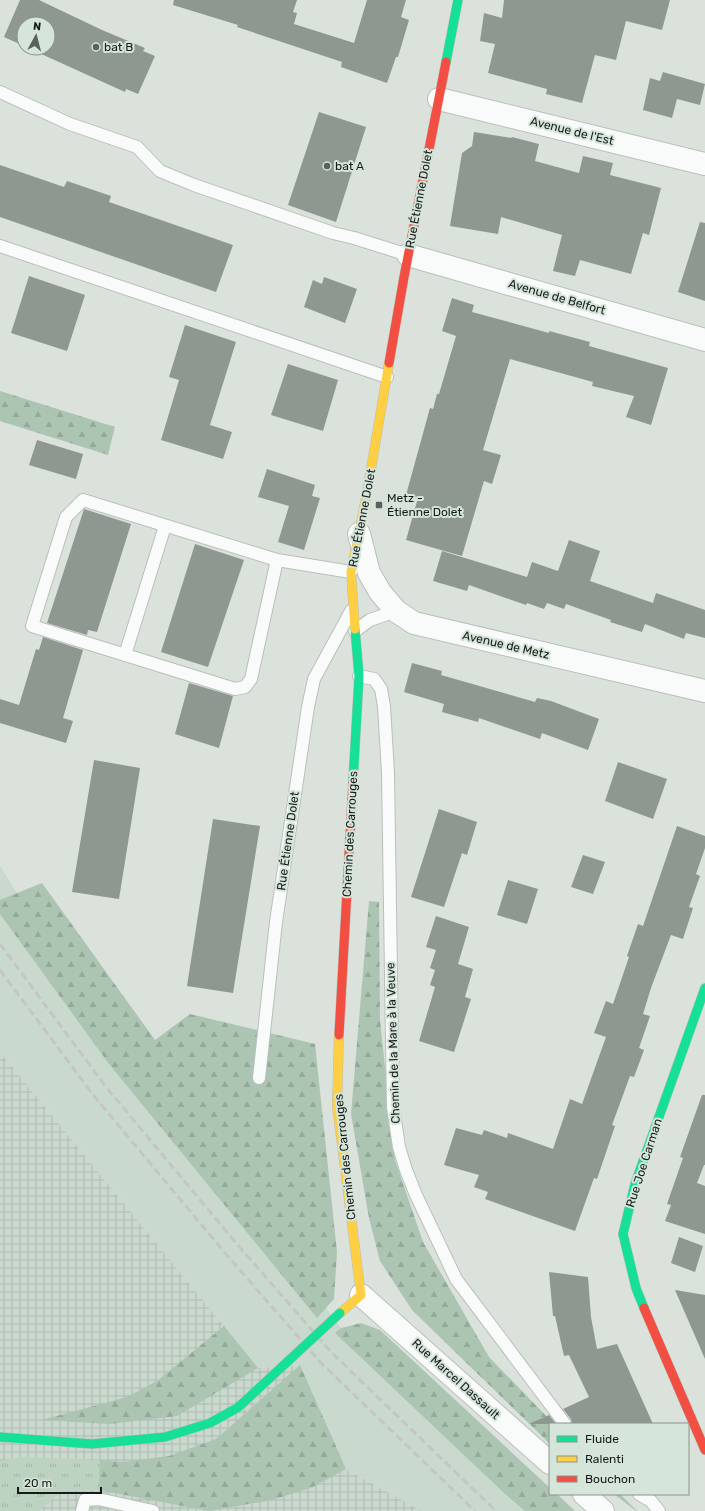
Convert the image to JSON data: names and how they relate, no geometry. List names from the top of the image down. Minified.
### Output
{"streets":{"street":["Avenue de l'Est","Rue Étienne Dolet","Avenue de Belfort","Avenue de Metz","Chemin des Carrouges","Rue Joe Carman","Rue Marcel Dassault"],"lane":["Chemin de la Mare à la Veuve"]},"crossings":[["Avenue de l'Est","Rue Étienne Dolet"],["Rue Étienne Dolet","Avenue de Belfort"],["Rue Étienne Dolet","Avenue de Metz"],["Rue Étienne Dolet","Chemin des Carrouges"],["Chemin des Carrouges","Chemin de la Mare à la Veuve"],["Chemin des Carrouges","Rue Marcel Dassault"]],"places":{"other":["bat B","bat A"],"transit":["Metz - Étienne Dolet"]},"legend":["Fluide","Ralenti","Bouchon"],"scale_bar":"20 m","north":"top"}
